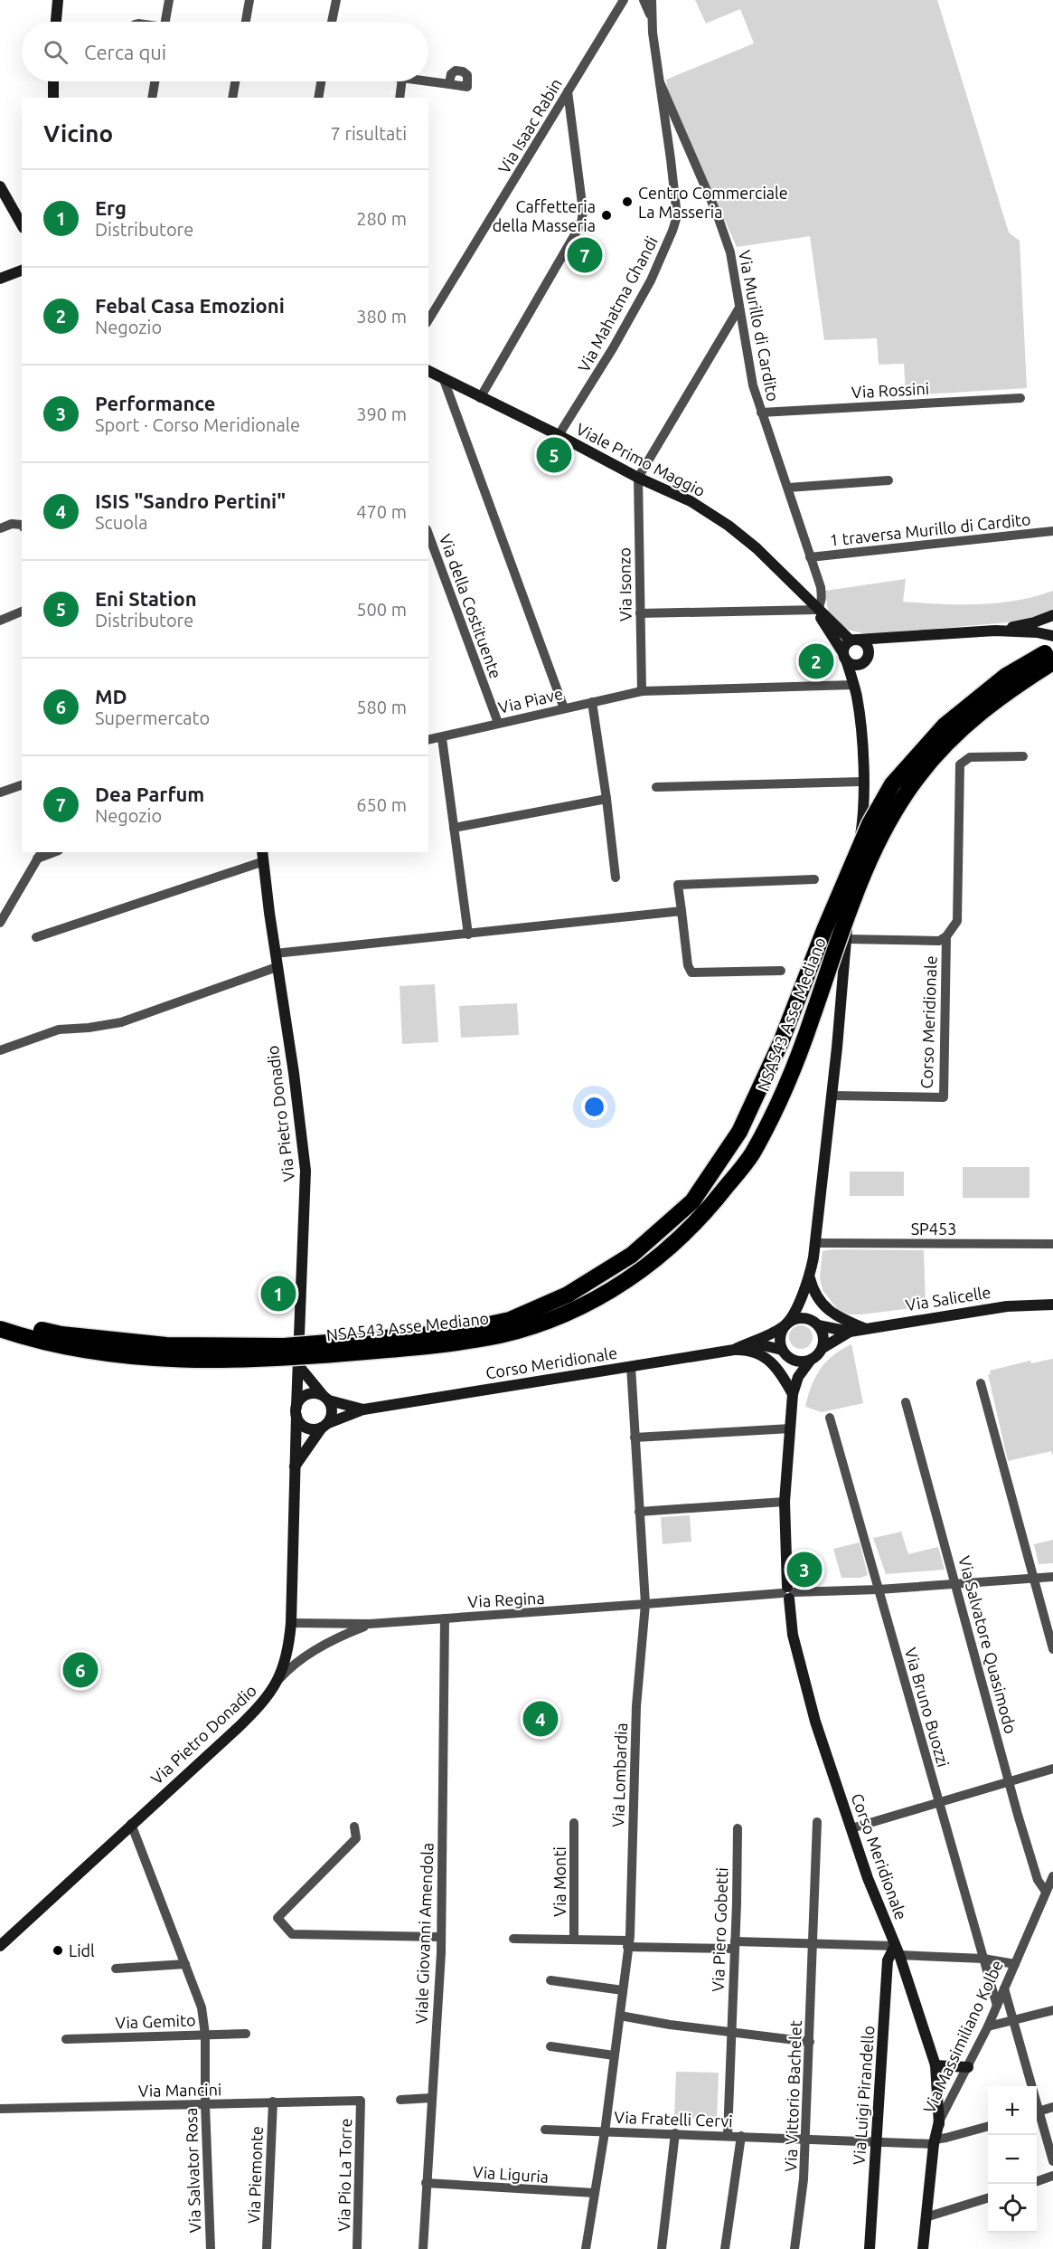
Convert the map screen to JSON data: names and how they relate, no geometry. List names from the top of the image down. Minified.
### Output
{"streets":{"highway":["NSA543 Asse Mediano"],"street":["Via Isaac Rabin","Via Mahatma Ghandi","Via Murillo di Cardito","Via Rossini","Viale Primo Maggio","1 traversa Murillo di Cardito","Via Isonzo","Via della Costituente","Via Piave","Corso Meridionale","Via Pietro Donadio","SP453","Via Salicelle","Via Regina","Via Salvatore Quasimodo","Via Bruno Buozzi","Via Lombardia","Via Monti","Via Piero Gobetti","Viale Giovanni Amendola","Via Gemito","Via Massimiliano Kolbe","Via Mancini","Via Luigi Pirandello","Via Vittorio Bachelet","Via Fratelli Cervi","Via Salvator Rosa","Via Liguria","Via Piemonte","Via Pio La Torre"]},"crossings":[["Via Mahatma Ghandi","Via Murillo di Cardito"],["Via Mahatma Ghandi","Viale Primo Maggio"],["Via Murillo di Cardito","Via Rossini"],["Via Murillo di Cardito","Viale Primo Maggio"],["Via Murillo di Cardito","1 traversa Murillo di Cardito"],["Viale Primo Maggio","Via Isonzo"],["Via Isonzo","Via Piave"],["Via della Costituente","Via Piave"],["Corso Meridionale","Via Lombardia"],["Corso Meridionale","Via Massimiliano Kolbe"],["Corso Meridionale","Via Luigi Pirandello"],["Via Pietro Donadio","Via Regina"],["Via Pietro Donadio","Via Salvator Rosa"],["Via Regina","Via Lombardia"],["Via Regina","Viale Giovanni Amendola"],["Via Salvatore Quasimodo","Via Massimiliano Kolbe"],["Via Bruno Buozzi","Via Massimiliano Kolbe"],["Via Lombardia","Via Monti"],["Via Lombardia","Via Fratelli Cervi"],["Via Lombardia","Via Liguria"],["Via Piero Gobetti","Via Fratelli Cervi"],["Viale Giovanni Amendola","Via Liguria"],["Via Gemito","Via Salvator Rosa"],["Via Massimiliano Kolbe","Via Fratelli Cervi"],["Via Mancini","Via Salvator Rosa"],["Via Mancini","Via Piemonte"],["Via Mancini","Via Pio La Torre"],["Via Luigi Pirandello","Via Fratelli Cervi"],["Via Vittorio Bachelet","Via Fratelli Cervi"]],"places":["Centro Commerciale La Masseria","Caffetteria della Masseria","Lidl"],"page":{"search":"Cerca qui","heading":["Vicino","7 risultati"],"list":[{"mark":"1","name":"Erg","note":"Distributore","value":"280 m"},{"mark":"2","name":"Febal Casa Emozioni","note":"Negozio","value":"380 m"},{"mark":"3","name":"Performance","note":"Sport · Corso Meridionale","value":"390 m"},{"mark":"4","name":"ISIS \"Sandro Pertini\"","note":"Scuola","value":"470 m"},{"mark":"5","name":"Eni Station","note":"Distributore","value":"500 m"},{"mark":"6","name":"MD","note":"Supermercato","value":"580 m"},{"mark":"7","name":"Dea Parfum","note":"Negozio","value":"650 m"}],"pins":["7","5","2","1","3","6","4"],"map_buttons":["+","−"]}}
